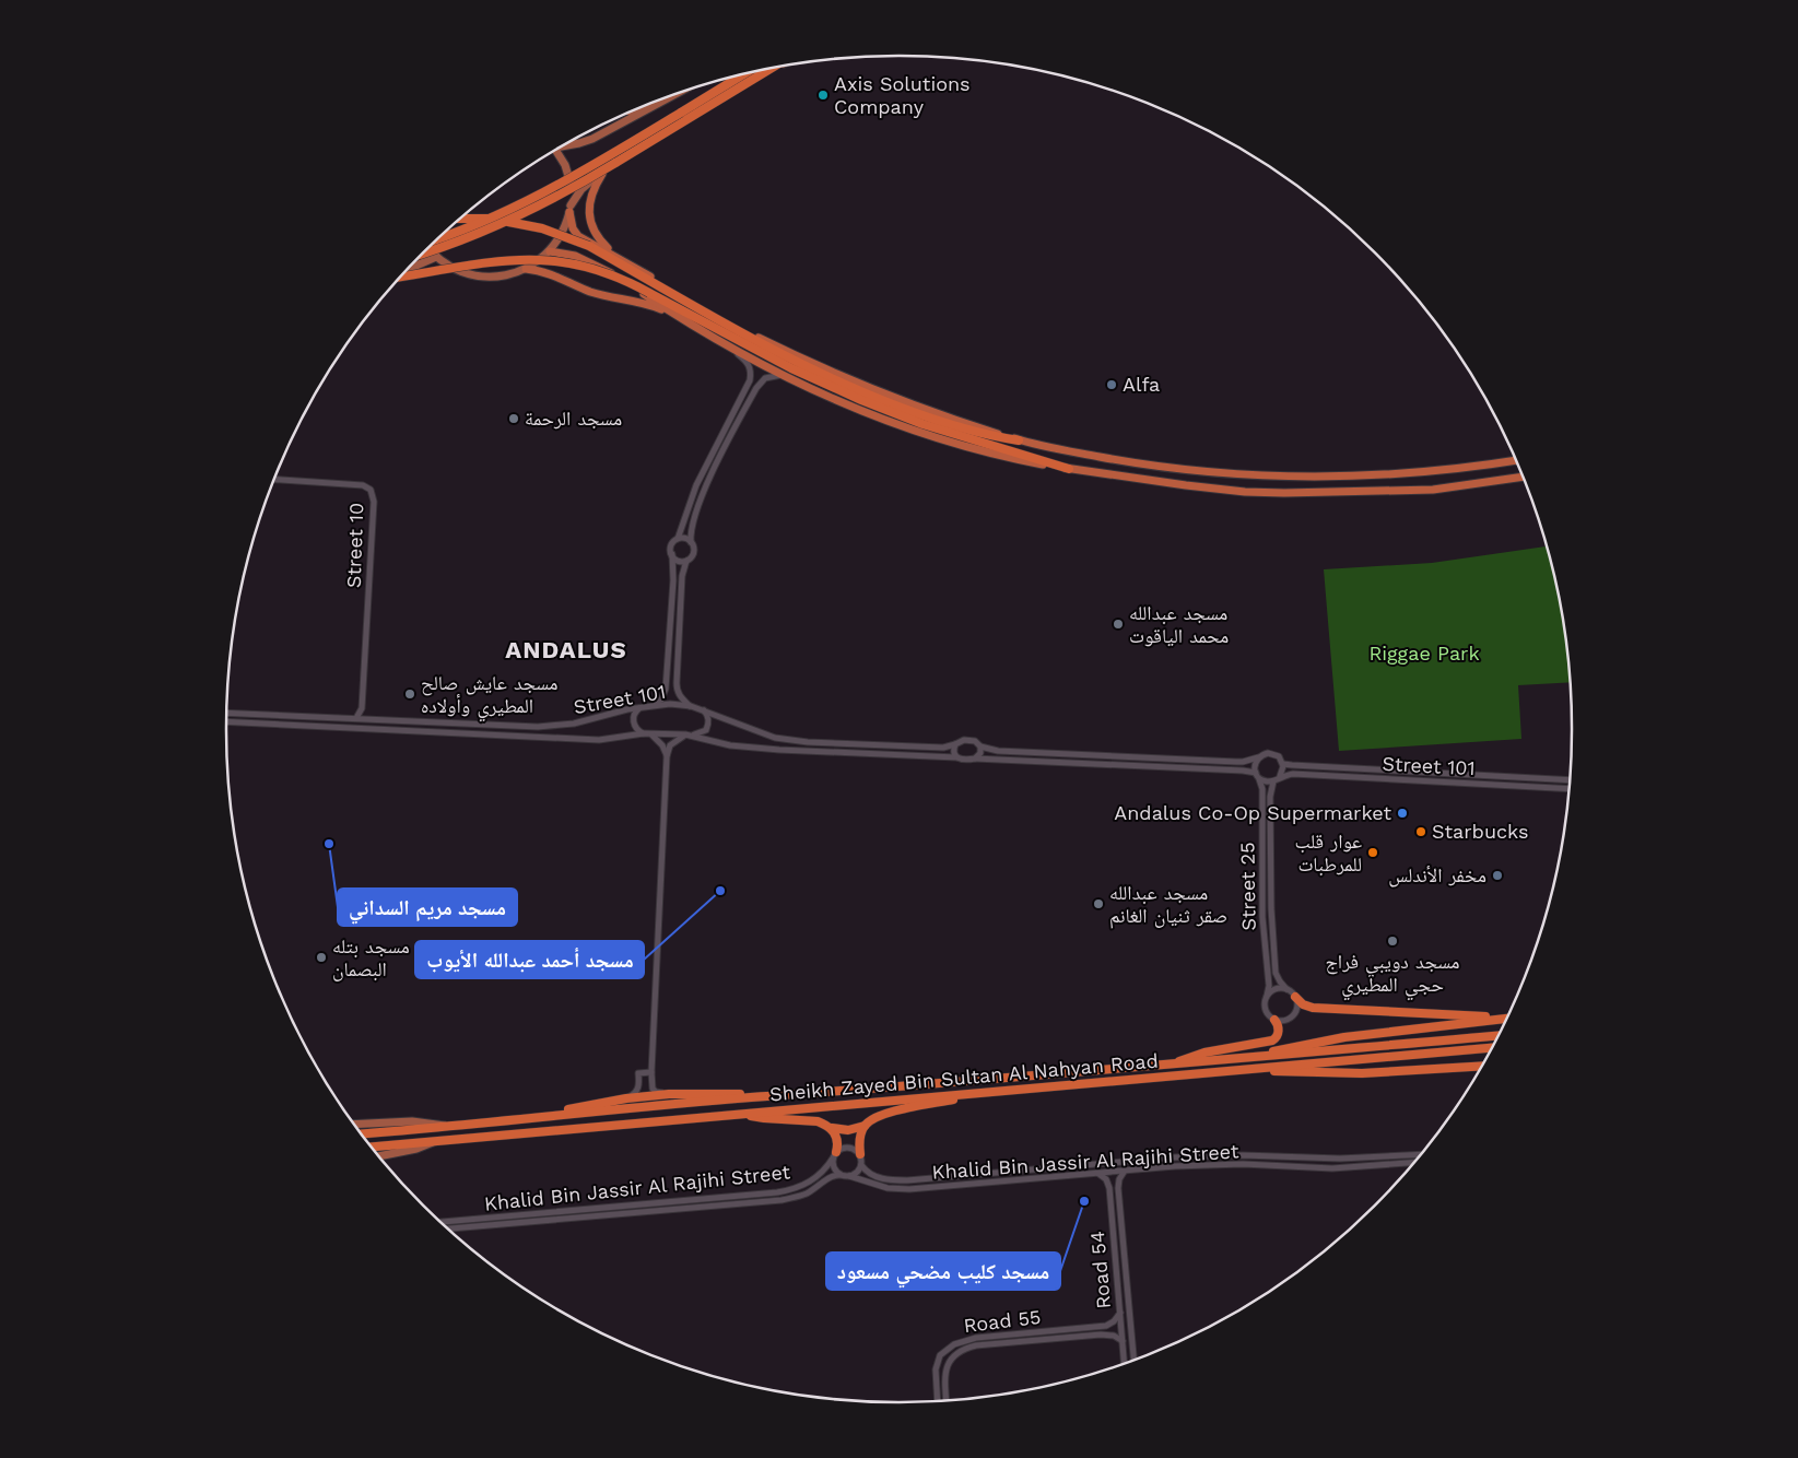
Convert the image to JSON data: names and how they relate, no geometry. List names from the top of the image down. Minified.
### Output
{"streets":{"highway":["Sheikh Zayed Bin Sultan Al Nahyan Road"],"street":["Street 10","Street 101","Street 25","Khalid Bin Jassir Al Rajihi Street","Road 54","Road 55"]},"crossings":[["Street 101","Street 25"],["Khalid Bin Jassir Al Rajihi Street","Road 54"],["Road 54","Road 55"]],"districts":["ANDALUS"],"parks":["Riggae Park"],"places":["Axis Solutions Company","Alfa","مسجد الرحمة","مسجد عبدالله محمد الياقوت","مسجد عايش صالح المطيري وأولاده","Andalus Co-Op Supermarket","Starbucks","مسجد مريم السداني","عوار قلب للمرطبات","مخفر الأندلس","مسجد أحمد عبدالله الأيوب","مسجد عبدالله صقر ثنيان الغانم","مسجد دويبي فراج حجي المطيري","مسجد بتله البصمان","مسجد كليب مضحي مسعود"]}
